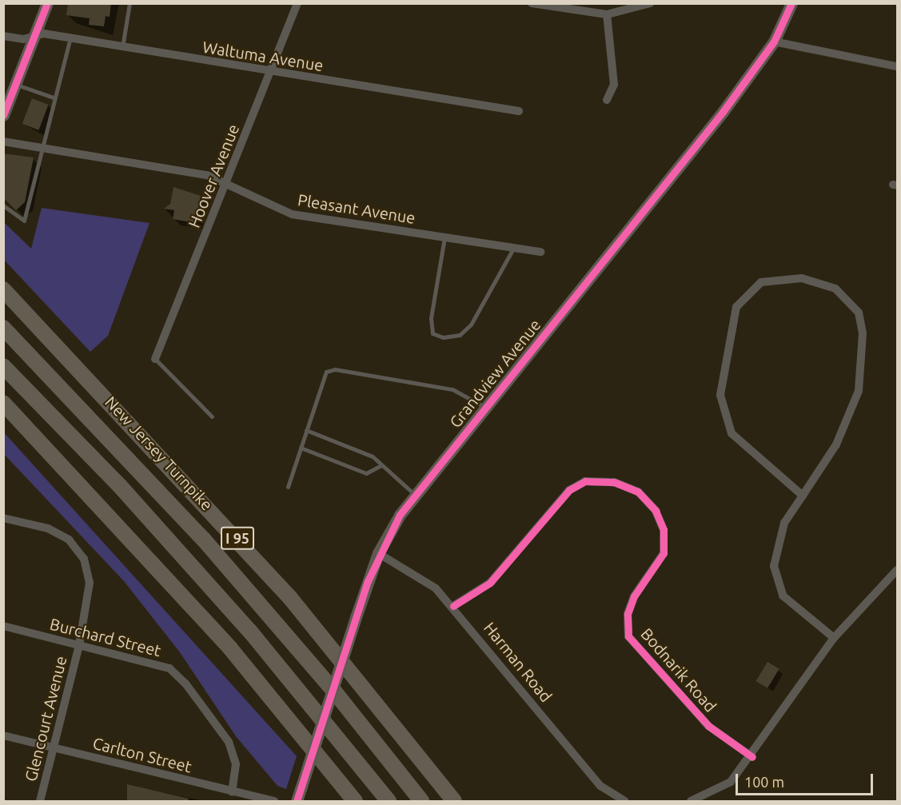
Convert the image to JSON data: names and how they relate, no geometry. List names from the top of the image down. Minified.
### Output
{"streets":{"highway":["New Jersey Turnpike","I 95"],"street":["Waltuma Avenue","Hoover Avenue","Pleasant Avenue","Grandview Avenue","Burchard Street","Harman Road","Bodnarik Road","Glencourt Avenue","Carlton Street"]},"crossings":[["Waltuma Avenue","Hoover Avenue"],["Hoover Avenue","Pleasant Avenue"],["Grandview Avenue","Harman Road"],["Burchard Street","Glencourt Avenue"],["Burchard Street","Carlton Street"],["Harman Road","Bodnarik Road"],["Glencourt Avenue","Carlton Street"]],"scale_bar":"100 m"}
